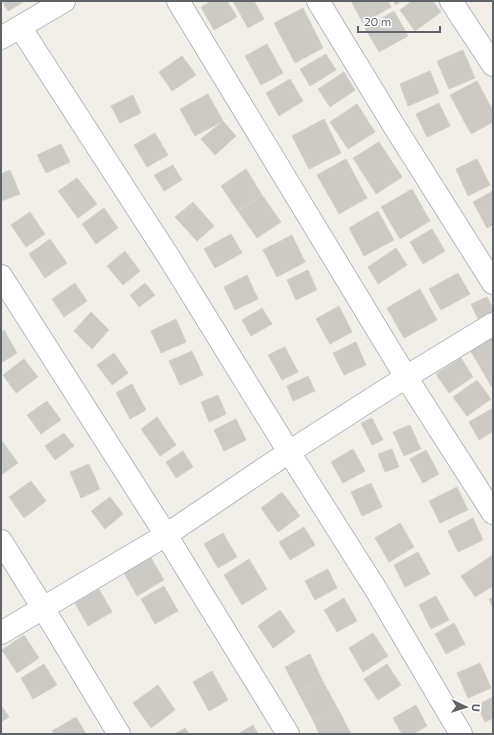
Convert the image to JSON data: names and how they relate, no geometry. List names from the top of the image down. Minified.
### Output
{"scale_bar":"20 m","north":"right"}
